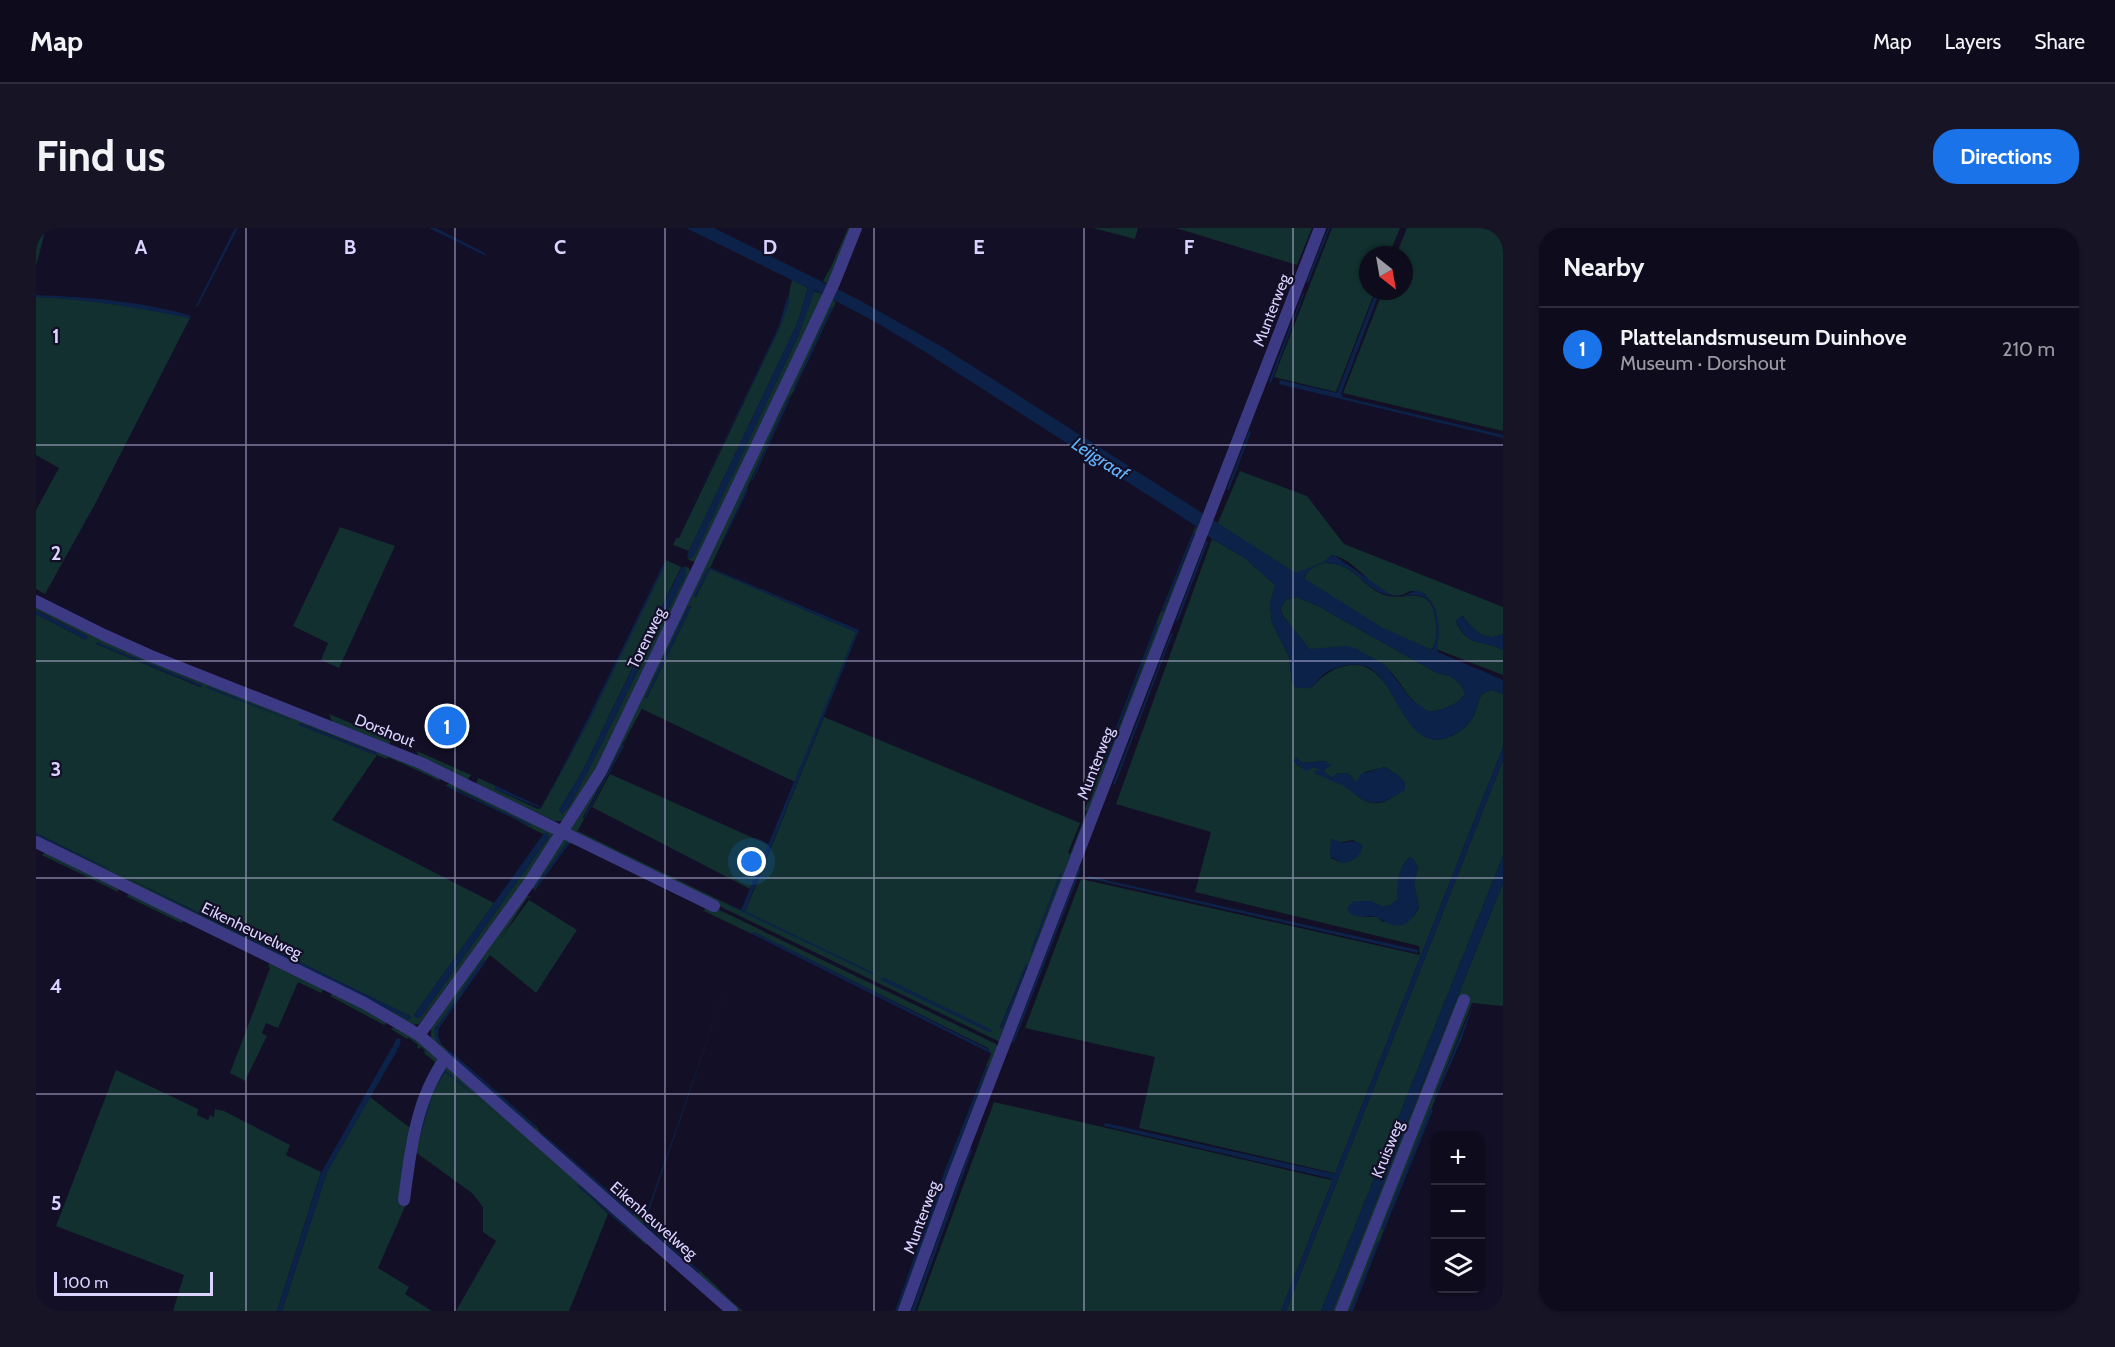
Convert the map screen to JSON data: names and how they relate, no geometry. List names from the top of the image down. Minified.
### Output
{"streets":{"street":["Munterweg","Torenweg","Dorshout","Eikenheuvelweg","Kruisweg"]},"crossings":[["Torenweg","Dorshout"],["Torenweg","Eikenheuvelweg"]],"water":["Leijgraaf"],"scale_bar":"100 m","north":"bottom right","page":{"header":"Map","nav":["Map","Layers","Share"],"buttons":"Directions","title":"Find us","heading":"Nearby","list":[{"mark":"1","name":"Plattelandsmuseum Duinhove","note":"Museum · Dorshout","value":"210 m"}],"pins":"1","map_buttons":["+","−"],"scale":"100 m"},"grid":{"columns":["A","B","C","D","E","F"],"rows":["1","2","3","4","5"]}}
